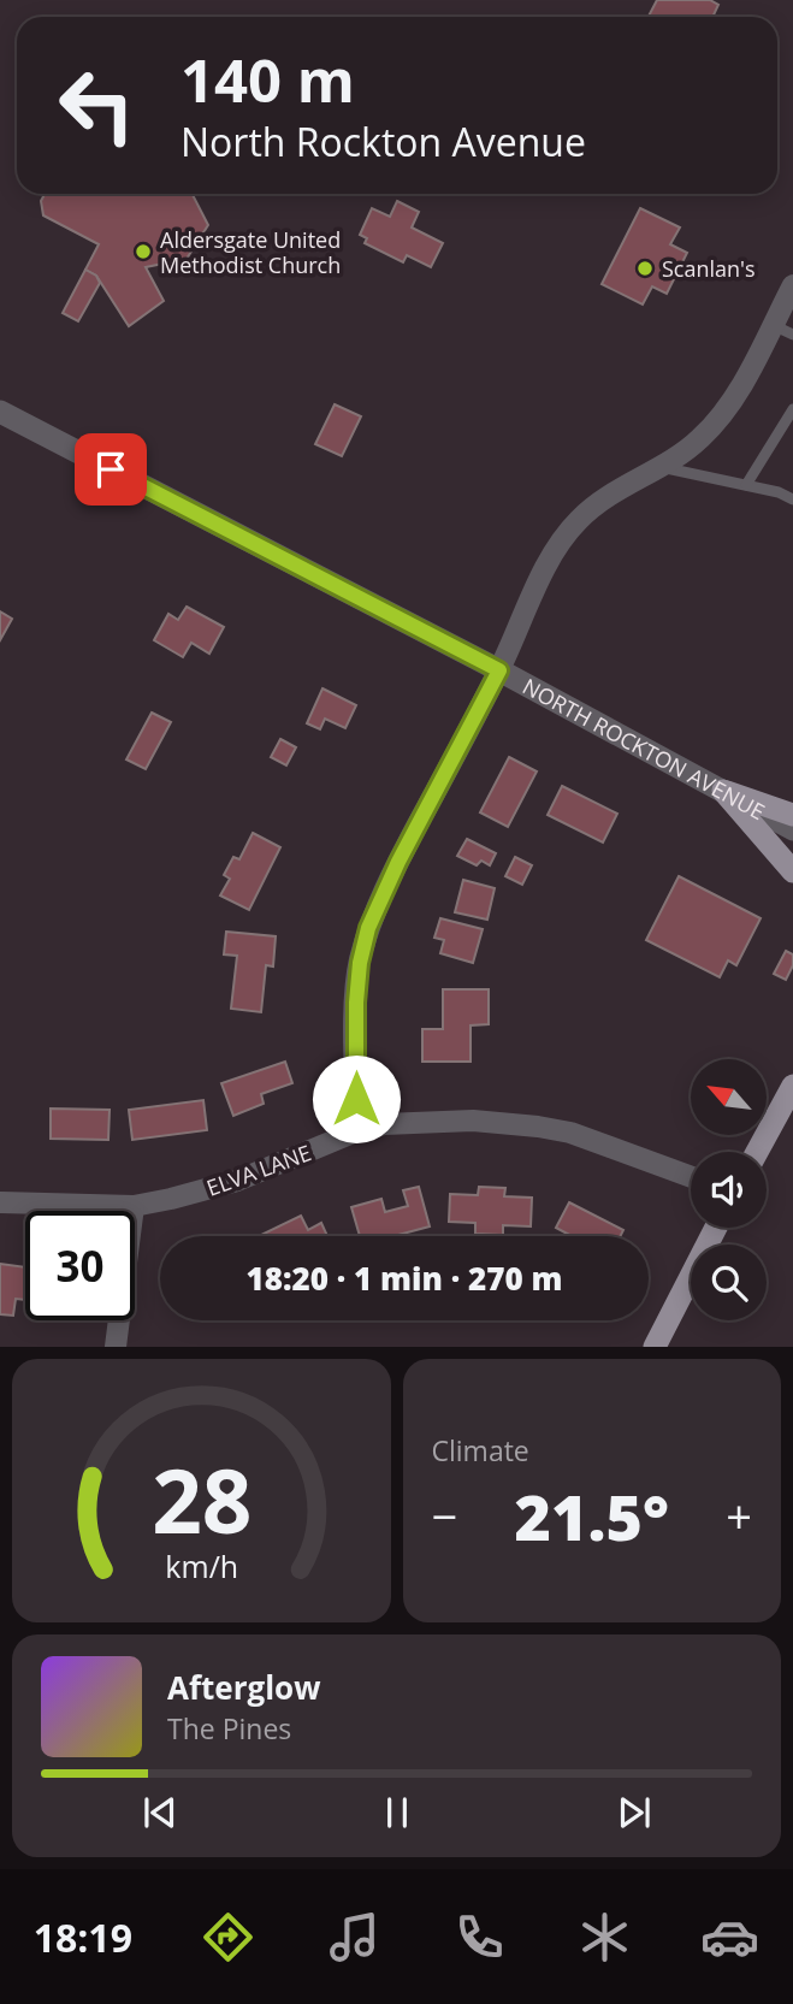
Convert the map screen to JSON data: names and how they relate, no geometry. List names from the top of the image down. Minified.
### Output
{"streets":{"street":["NORTH ROCKTON AVENUE","ELVA LANE"]},"places":["Aldersgate United Methodist Church","Scanlan's"],"north":"top left","page":{"turn":["140 m","North Rockton Avenue"],"limit":"30","trip":"18:20 · 1 min · 270 m","tile":"Climate","heat":["−","21.5°","+"],"song":["Afterglow","The Pines"],"tabs":"18:19","gauge":["28","km/h"]}}
